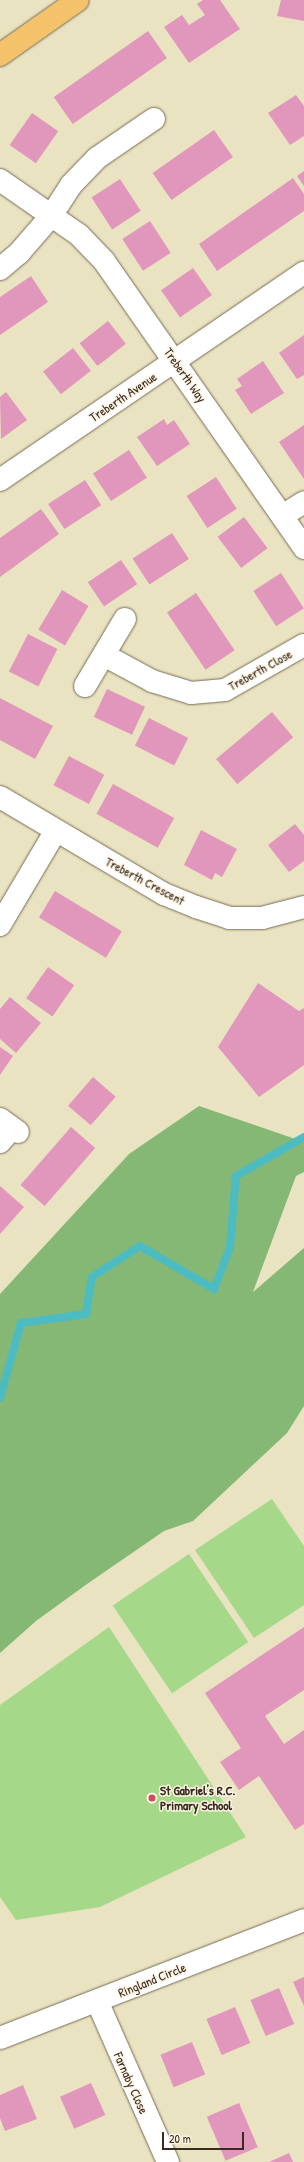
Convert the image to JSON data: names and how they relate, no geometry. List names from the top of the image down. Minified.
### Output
{"streets":{"street":["Treberth Way","Treberth Avenue","Treberth Close","Treberth Crescent","Ringland Circle","Farnaby Close"]},"crossings":[["Treberth Way","Treberth Avenue"],["Ringland Circle","Farnaby Close"]],"places":["St Gabriel's R.C. Primary School"],"scale_bar":"20 m"}
